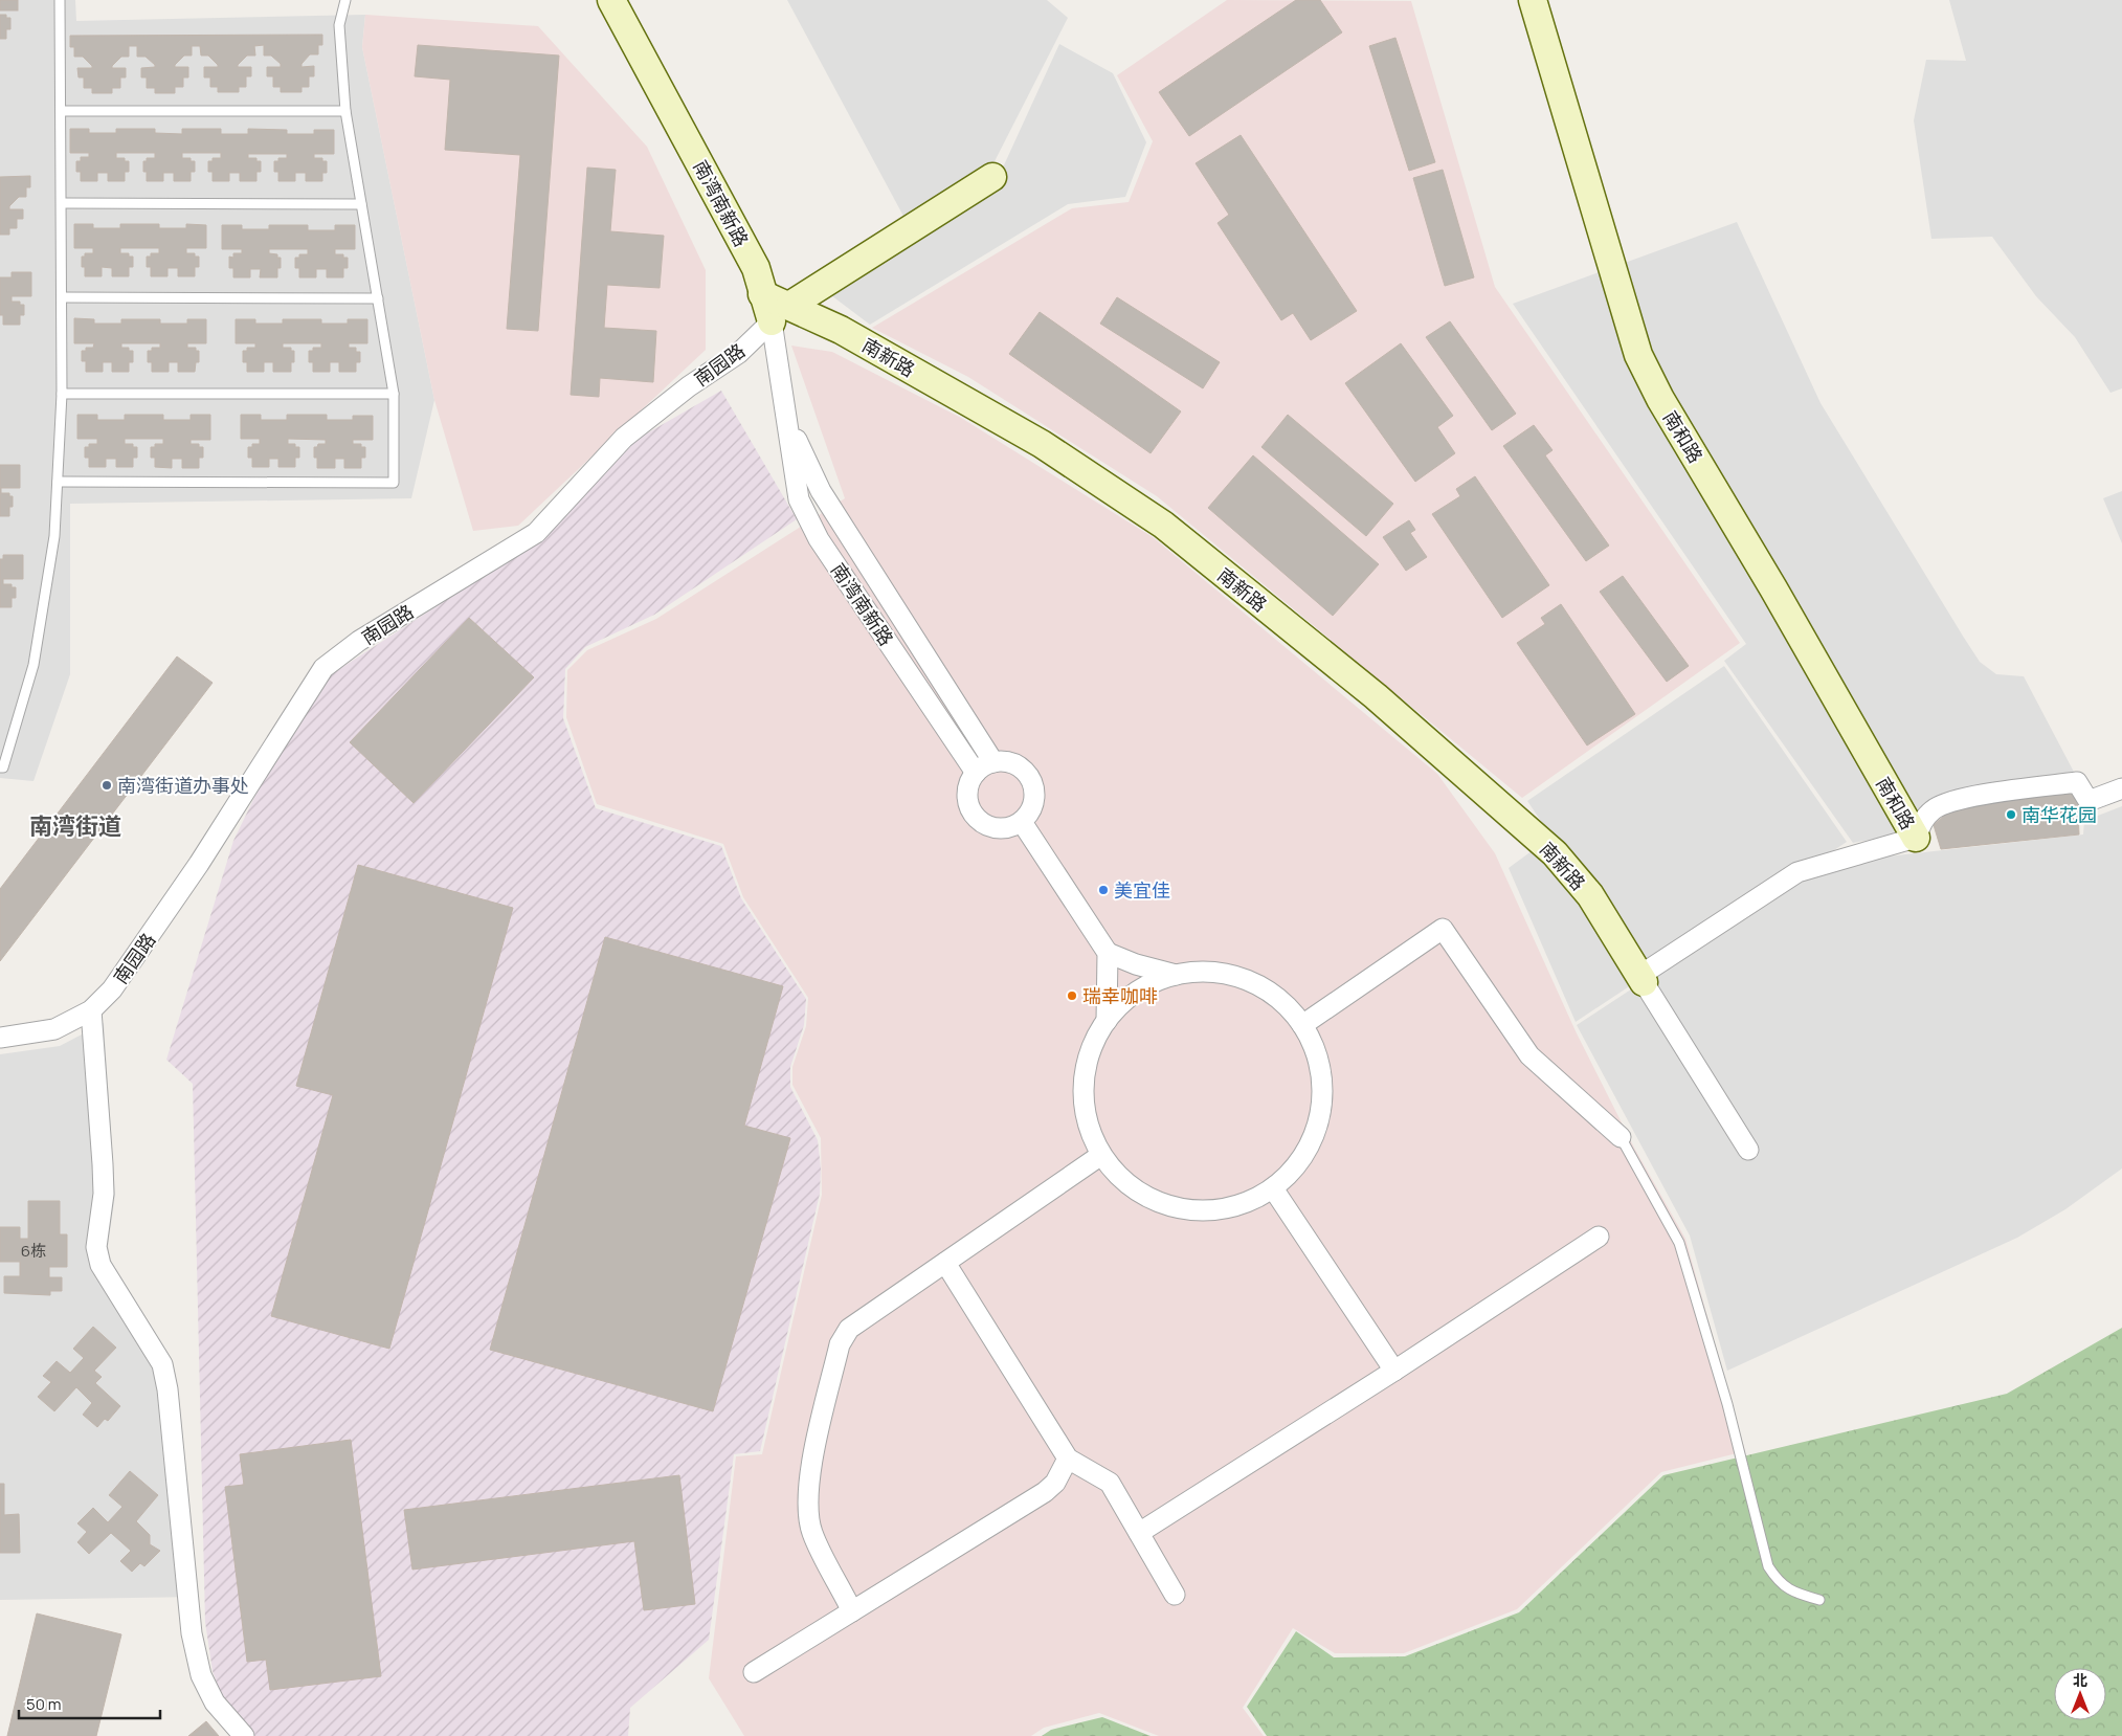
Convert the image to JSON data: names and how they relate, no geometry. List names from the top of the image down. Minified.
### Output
{"streets":{"street":["南湾南新路","南新路","南园路","南和路"]},"crossings":[["南湾南新路","南新路"],["南湾南新路","南园路"],["南新路","南园路"]],"districts":["南湾街道"],"places":["南湾街道办事处","南华花园","美宜佳","瑞幸咖啡"],"house_numbers":["6栋"],"scale_bar":"50 m","north":"top"}
